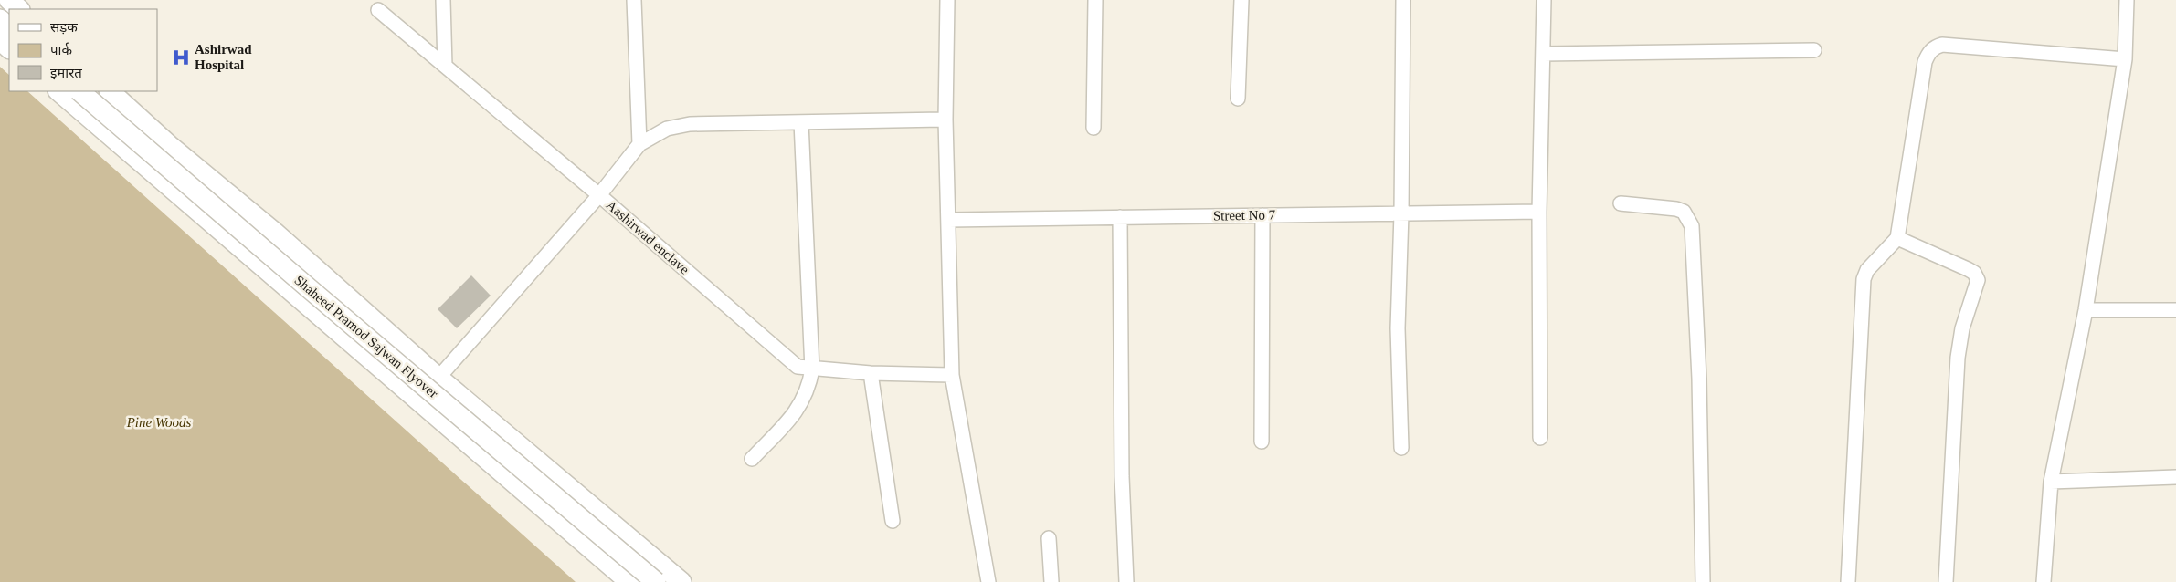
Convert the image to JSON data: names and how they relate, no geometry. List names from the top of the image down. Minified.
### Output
{"streets":{"street":["Street No 7","Aashirwad enclave","Shaheed Pramod Sajwan Flyover"]},"parks":["Pine Woods"],"places":{"hospital":["Ashirwad Hospital"]},"legend":["सड़क","पार्क","इमारत"]}
